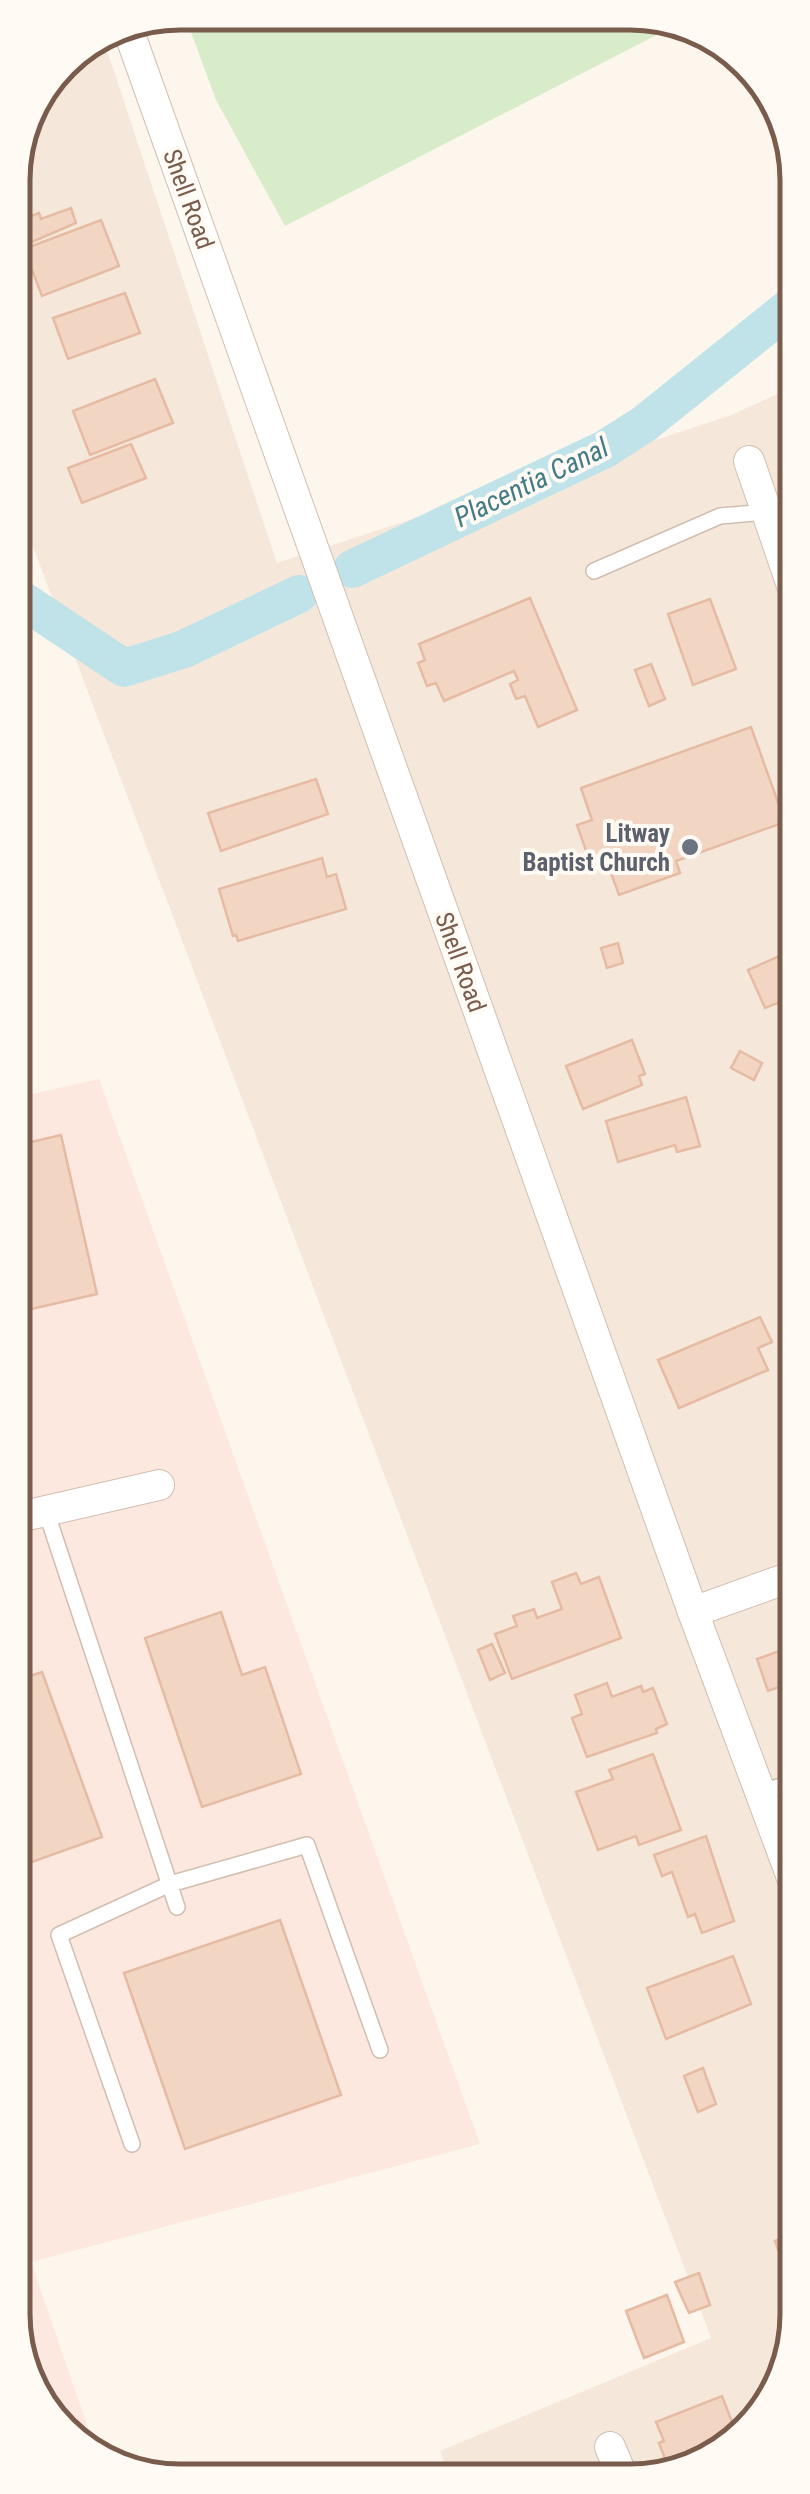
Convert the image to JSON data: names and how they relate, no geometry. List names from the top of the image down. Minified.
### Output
{"streets":{"street":["Shell Road"]},"water":["Placentia Canal"],"places":["Litway Baptist Church"]}
